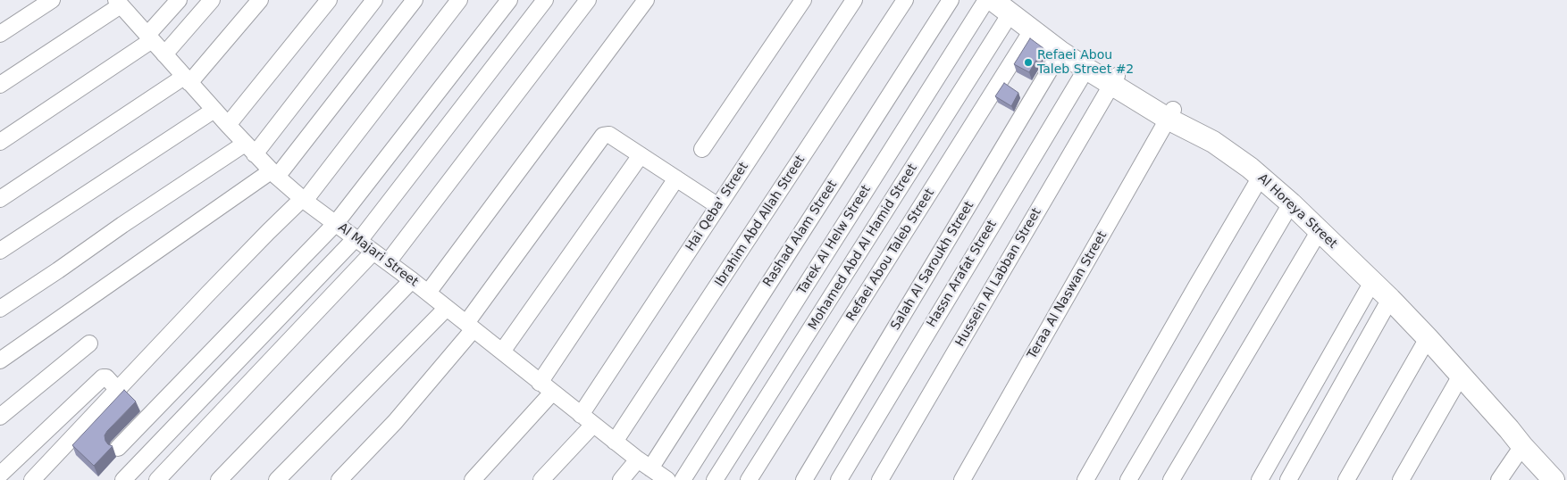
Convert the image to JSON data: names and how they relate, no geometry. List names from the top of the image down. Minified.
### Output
{"streets":{"main road":["Al Horeya Street"],"street":["Hai Qeba' Street","Ibrahim Abd Allah Street","Rashad Alam Street","Tarek Al Helw Street","Mohamed Abd Al Hamid Street","Al Majari Street","Refaei Abou Taleb Street","Salah Al Saroukh Street","Hassn Arafat Street","Hussein Al Labban Street","Teraa Al Naswan Street"]},"crossings":[["Hai Qeba' Street","Al Majari Street"],["Al Horeya Street","Mohamed Abd Al Hamid Street"],["Al Horeya Street","Refaei Abou Taleb Street"],["Al Horeya Street","Salah Al Saroukh Street"],["Al Horeya Street","Hassn Arafat Street"],["Al Horeya Street","Hussein Al Labban Street"],["Al Horeya Street","Teraa Al Naswan Street"],["Ibrahim Abd Allah Street","Al Majari Street"],["Rashad Alam Street","Al Majari Street"]],"places":["Refaei Abou Taleb Street #2"]}
